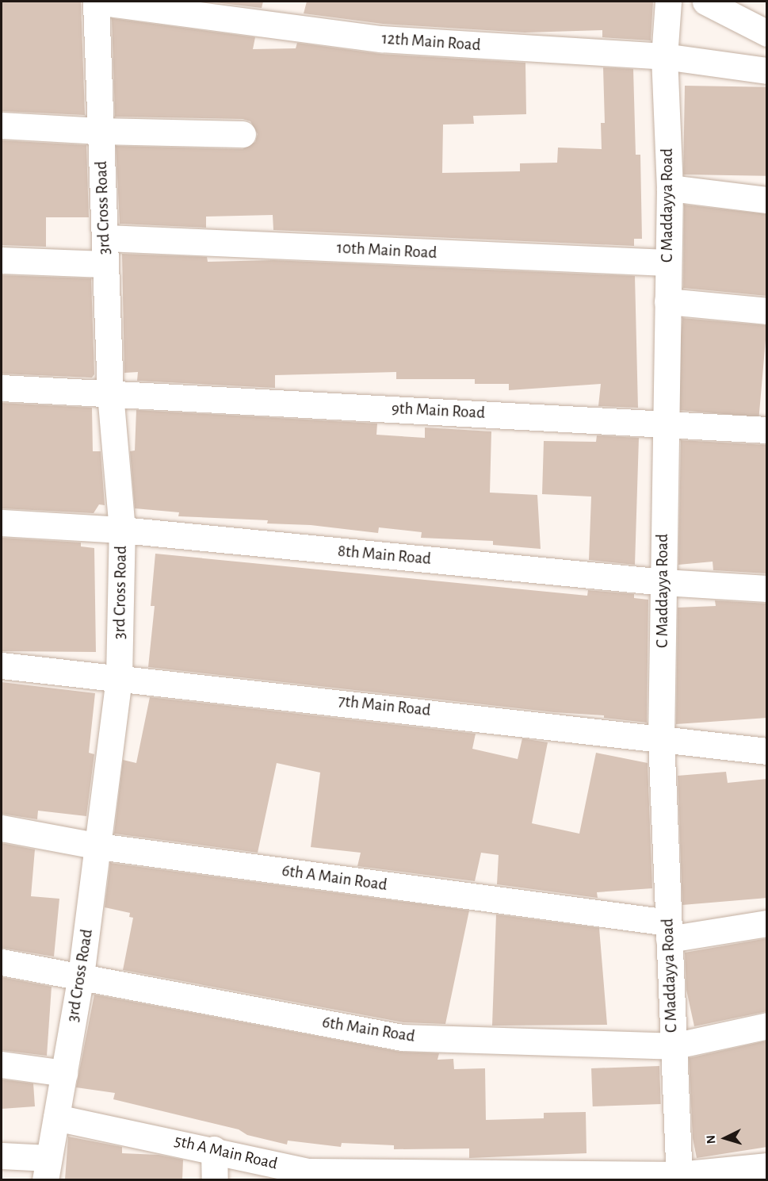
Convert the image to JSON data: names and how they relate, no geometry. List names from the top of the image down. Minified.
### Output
{"streets":{"street":["12th Main Road","C Maddayya Road","3rd Cross Road","10th Main Road","9th Main Road","8th Main Road","7th Main Road","6th A Main Road","6th Main Road","5th A Main Road"]},"crossings":[["12th Main Road","C Maddayya Road"],["12th Main Road","3rd Cross Road"],["C Maddayya Road","10th Main Road"],["C Maddayya Road","9th Main Road"],["C Maddayya Road","8th Main Road"],["C Maddayya Road","7th Main Road"],["C Maddayya Road","6th A Main Road"],["C Maddayya Road","6th Main Road"],["C Maddayya Road","5th A Main Road"],["3rd Cross Road","10th Main Road"],["3rd Cross Road","9th Main Road"],["3rd Cross Road","8th Main Road"],["3rd Cross Road","7th Main Road"],["3rd Cross Road","6th A Main Road"],["3rd Cross Road","6th Main Road"],["3rd Cross Road","5th A Main Road"]],"north":"left"}
